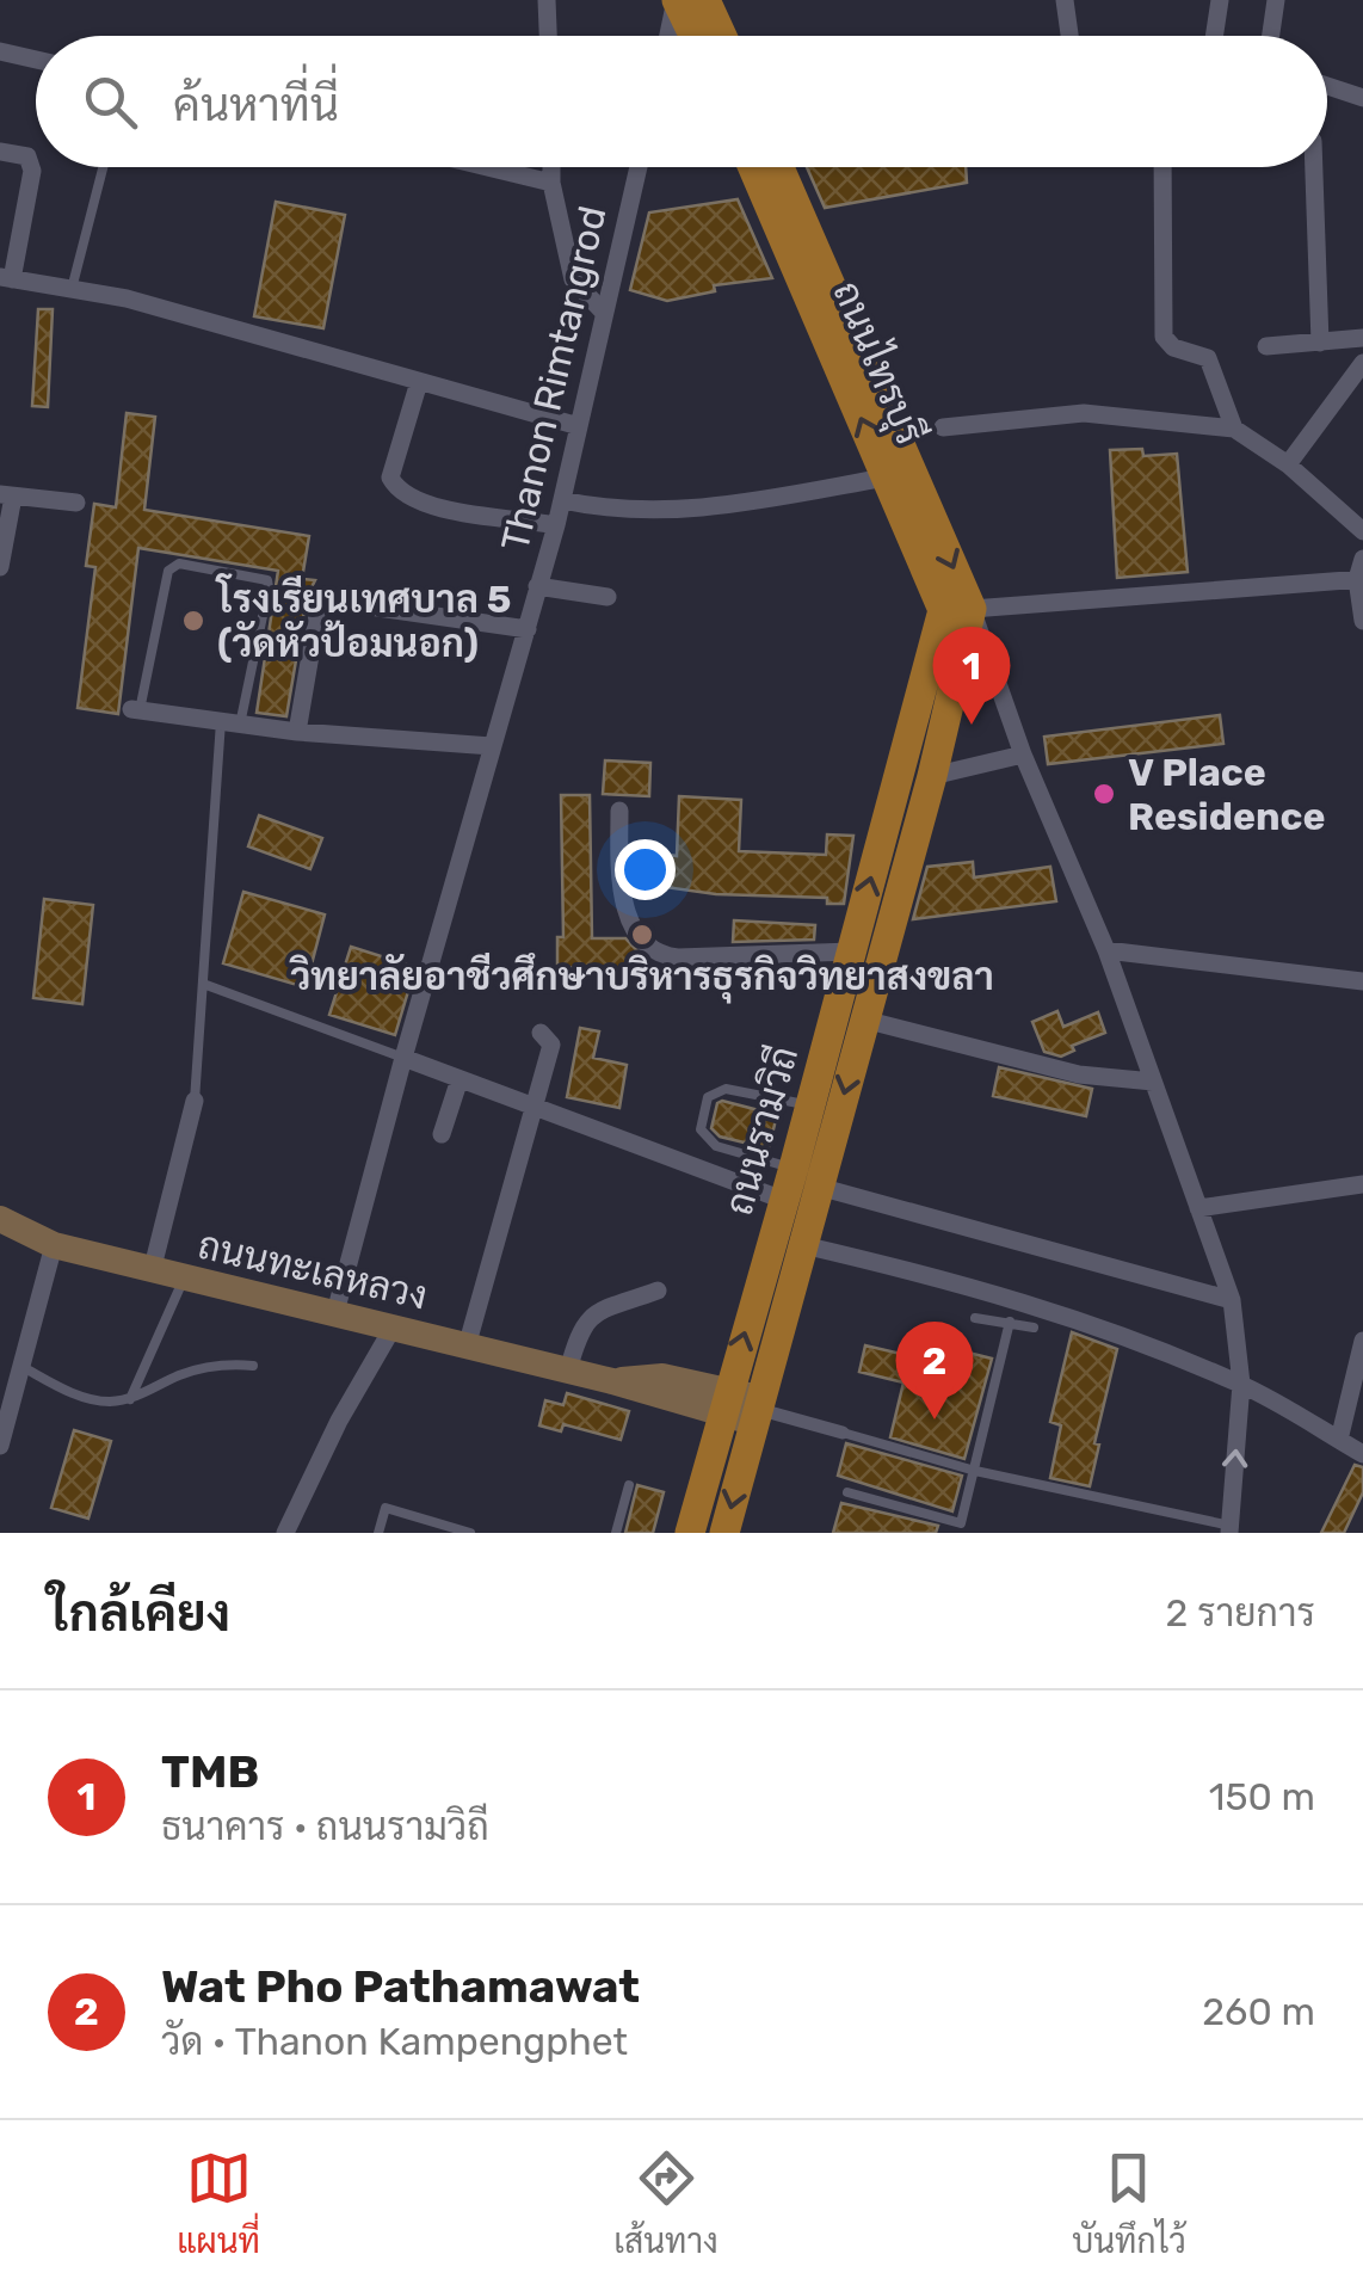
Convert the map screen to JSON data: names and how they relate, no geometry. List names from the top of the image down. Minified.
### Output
{"streets":{"main road":["ถนนไทรบุรี","ถนนรามวิถี","ถนนทะเลหลวง"],"street":["Thanon Rimtangrod"]},"crossings":[["ถนนไทรบุรี","ถนนรามวิถี"],["Thanon Rimtangrod","ถนนทะเลหลวง"],["ถนนรามวิถี","ถนนทะเลหลวง"]],"places":["โรงเรียนเทศบาล 5 (วัดหัวป้อมนอก)","V Place Residence","วิทยาลัยอาชีวศึกษาบริหารธุรกิจวิทยาสงขลา"],"page":{"search":"ค้นหาที่นี่","pins":["1","2"],"heading":["ใกล้เคียง","2 รายการ"],"list":[{"mark":"1","name":"TMB","note":"ธนาคาร · ถนนรามวิถี","value":"150 m"},{"mark":"2","name":"Wat Pho Pathamawat","note":"วัด · Thanon Kampengphet","value":"260 m"}],"nav":["แผนที่","เส้นทาง","บันทึกไว้"]}}
